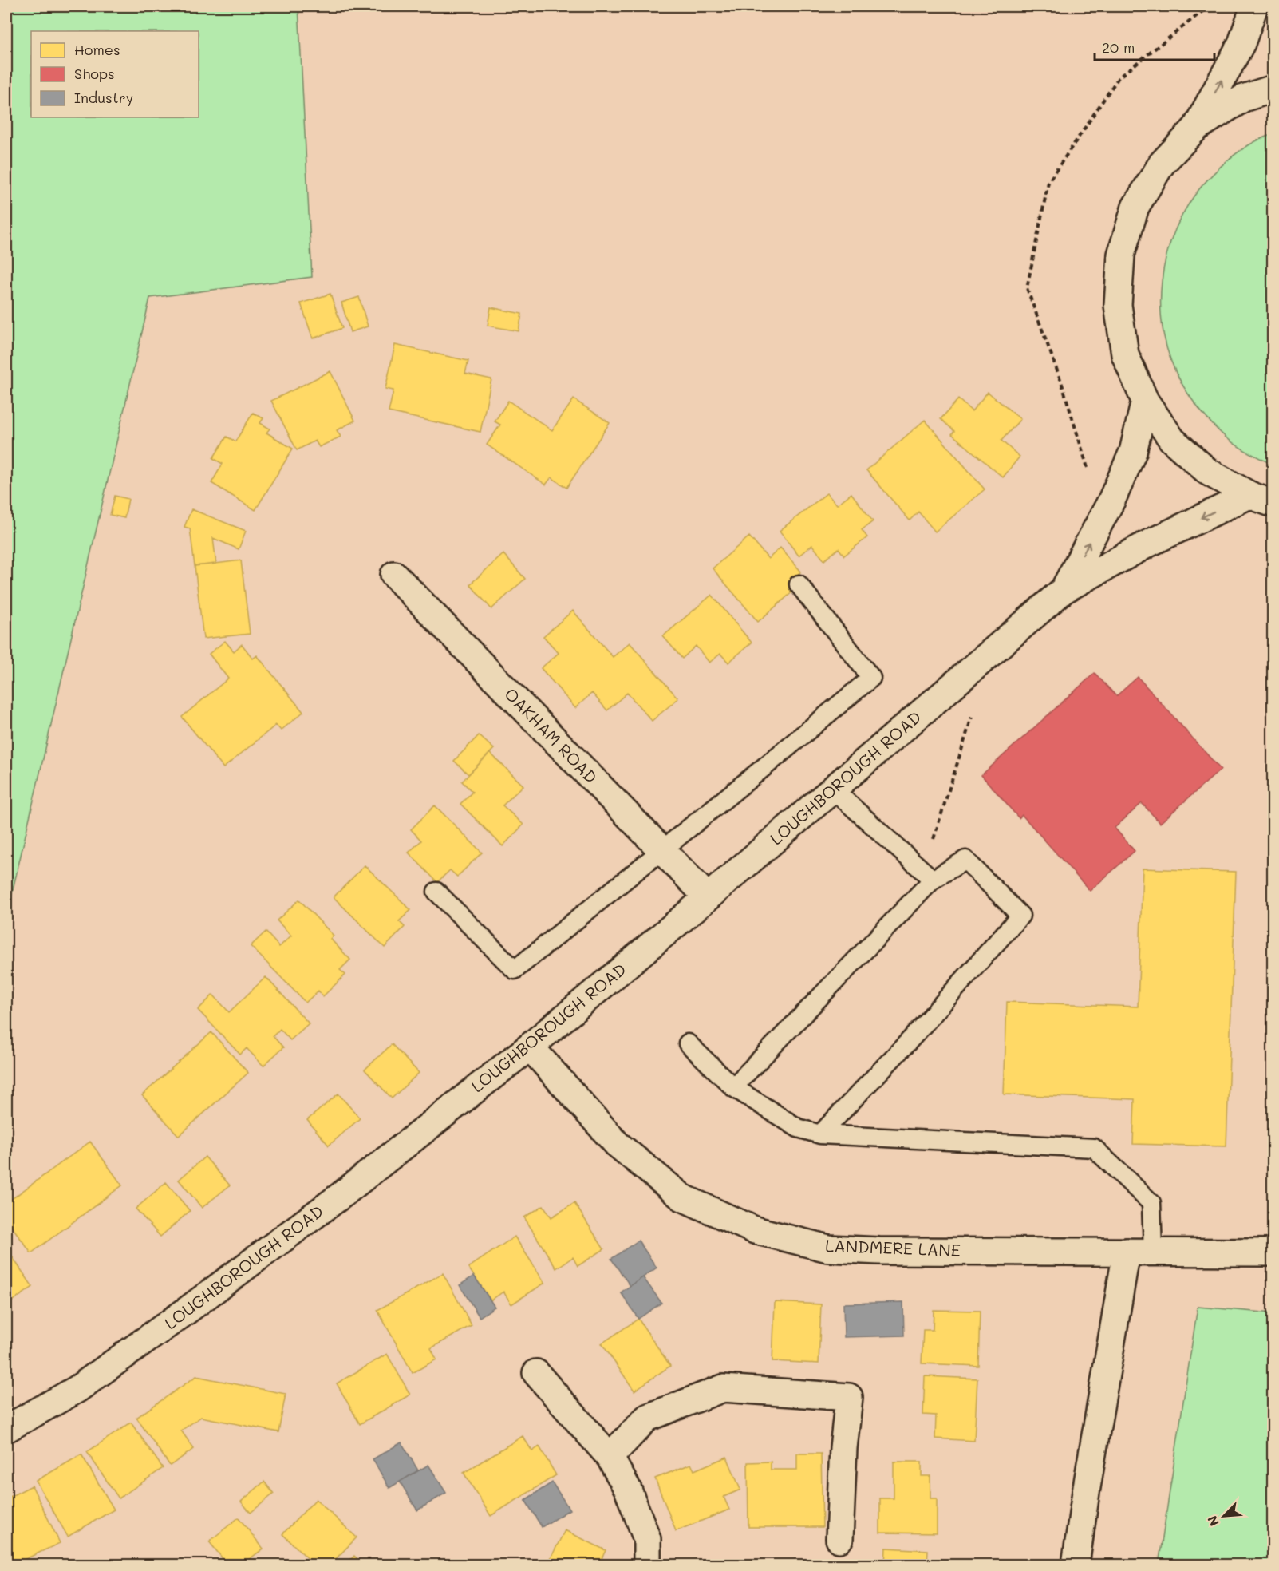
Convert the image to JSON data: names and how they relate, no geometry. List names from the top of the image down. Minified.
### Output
{"streets":{"main road":["OAKHAM ROAD","LOUGHBOROUGH ROAD","LANDMERE LANE"]},"crossings":[["OAKHAM ROAD","LOUGHBOROUGH ROAD"],["LOUGHBOROUGH ROAD","LANDMERE LANE"]],"legend":["Homes","Shops","Industry"],"scale_bar":"20 m","north":"bottom left"}
